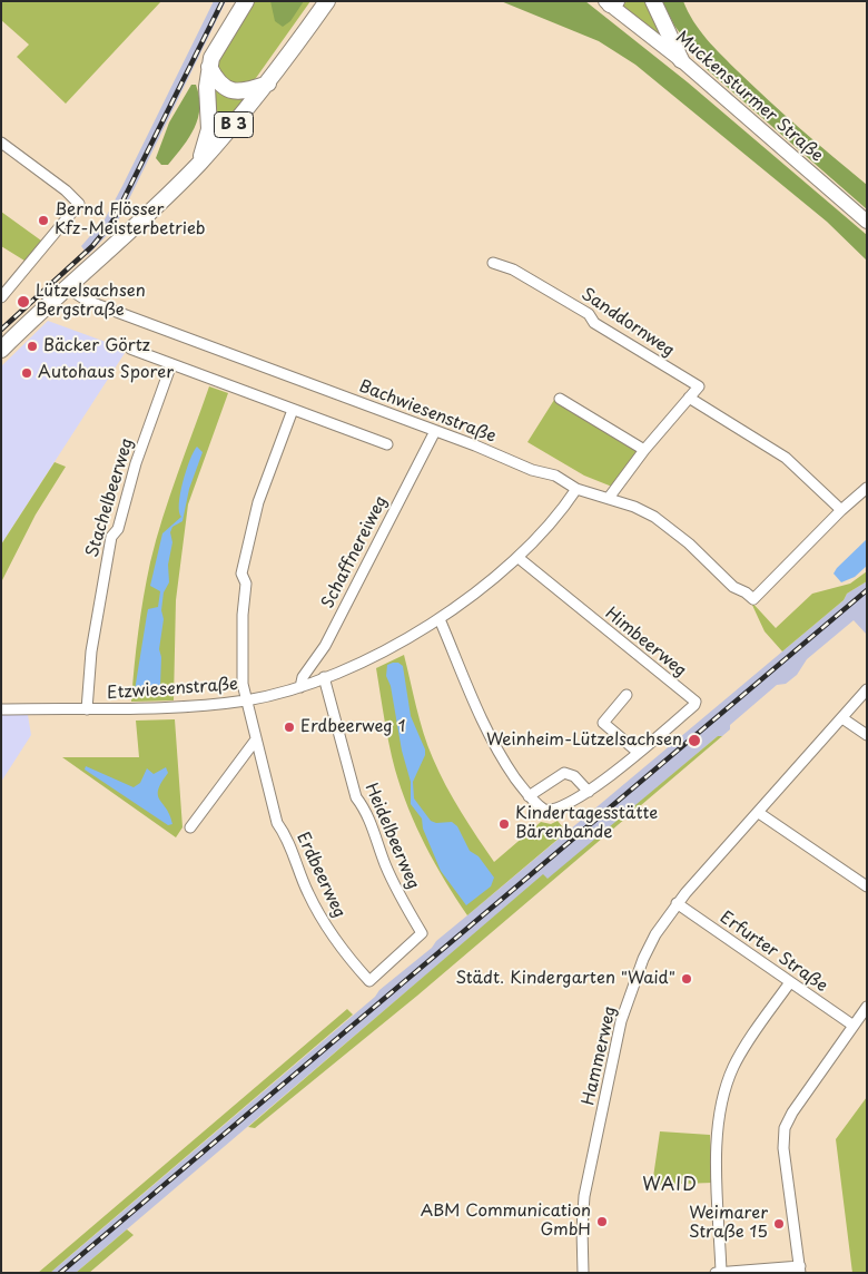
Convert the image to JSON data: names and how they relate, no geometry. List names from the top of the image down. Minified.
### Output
{"streets":{"main road":["Muckensturmer Straße","B 3"],"street":["Sanddornweg","Bachwiesenstraße","Stachelbeerweg","Schaffnereiweg","Himbeerweg","Etzwiesenstraße","Heidelbeerweg","Erdbeerweg","Erfurter Straße","Hammerweg"]},"crossings":[["B 3","Bachwiesenstraße"],["Bachwiesenstraße","Schaffnereiweg"],["Bachwiesenstraße","Etzwiesenstraße"],["Stachelbeerweg","Etzwiesenstraße"],["Schaffnereiweg","Etzwiesenstraße"],["Himbeerweg","Etzwiesenstraße"],["Etzwiesenstraße","Heidelbeerweg"],["Etzwiesenstraße","Erdbeerweg"],["Heidelbeerweg","Erdbeerweg"],["Erfurter Straße","Hammerweg"]],"districts":["WAID"],"places":["Bernd Flösser Kfz-Meisterbetrieb","Lützelsachsen Bergstraße","Bäcker Görtz","Autohaus Sporer","Erdbeerweg 1","Weinheim-Lützelsachsen","Kindertagesstätte Bärenbande","Städt. Kindergarten \"Waid\"","ABM Communication GmbH","Weimarer Straße 15"]}
